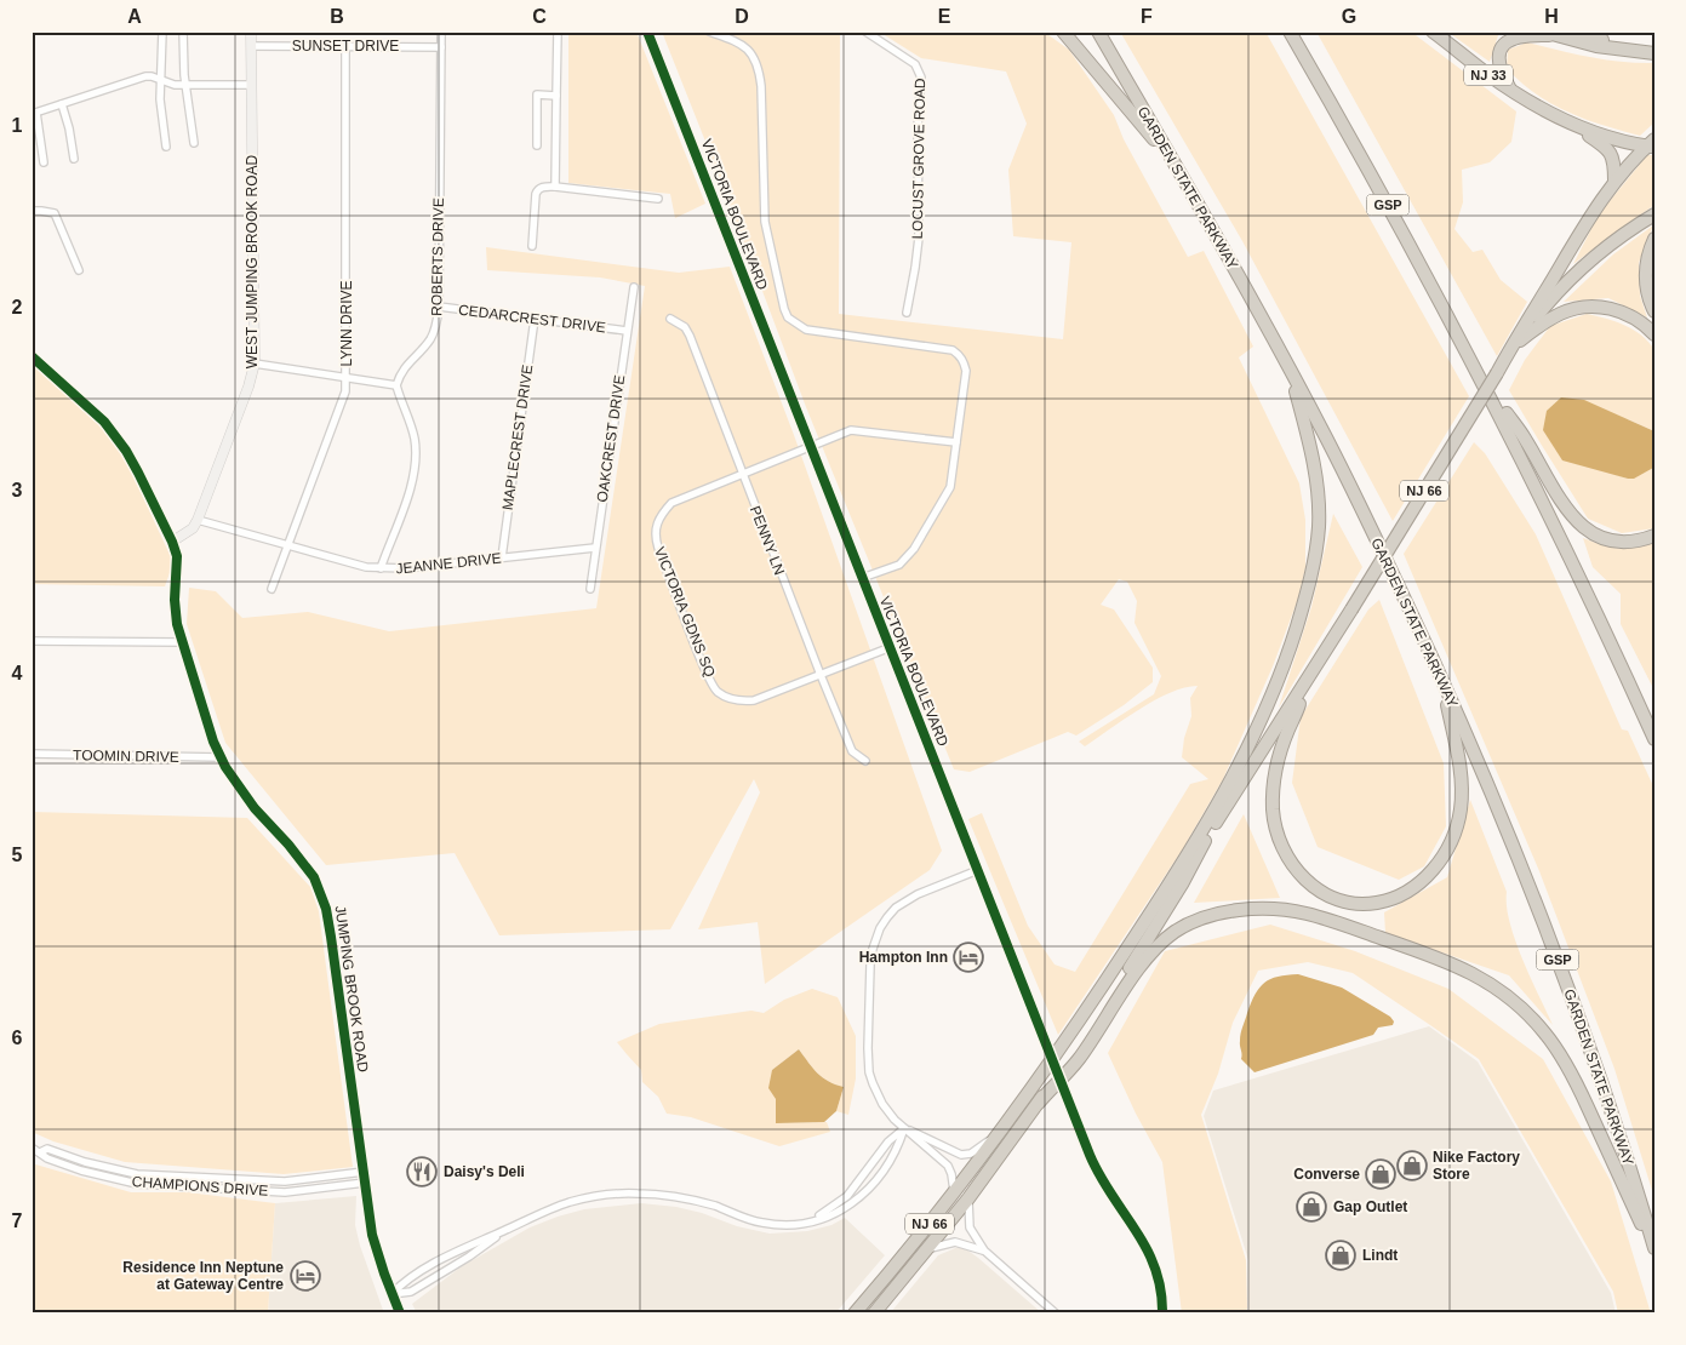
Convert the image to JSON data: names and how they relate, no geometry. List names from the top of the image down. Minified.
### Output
{"streets":{"highway":["NJ 33","GARDEN STATE PARKWAY","GSP","NJ 66"],"street":["SUNSET DRIVE","LOCUST GROVE ROAD","VICTORIA BOULEVARD","ROBERTS DRIVE","WEST JUMPING BROOK ROAD","CEDARCREST DRIVE","LYNN DRIVE","MAPLECREST DRIVE","OAKCREST DRIVE","PENNY LN","JEANNE DRIVE","VICTORIA GDNS SQ","TOOMIN DRIVE","JUMPING BROOK ROAD","CHAMPIONS DRIVE"]},"crossings":[["SUNSET DRIVE","ROBERTS DRIVE"],["SUNSET DRIVE","WEST JUMPING BROOK ROAD"],["SUNSET DRIVE","LYNN DRIVE"],["NJ 33","NJ 66"],["VICTORIA BOULEVARD","VICTORIA GDNS SQ"],["ROBERTS DRIVE","CEDARCREST DRIVE"],["WEST JUMPING BROOK ROAD","JEANNE DRIVE"],["WEST JUMPING BROOK ROAD","JUMPING BROOK ROAD"],["CEDARCREST DRIVE","MAPLECREST DRIVE"],["CEDARCREST DRIVE","OAKCREST DRIVE"],["LYNN DRIVE","JEANNE DRIVE"],["MAPLECREST DRIVE","JEANNE DRIVE"],["OAKCREST DRIVE","JEANNE DRIVE"],["PENNY LN","VICTORIA GDNS SQ"],["TOOMIN DRIVE","JUMPING BROOK ROAD"],["JUMPING BROOK ROAD","CHAMPIONS DRIVE"]],"places":{"hotel":["Hampton Inn","Residence Inn Neptune at Gateway Centre"],"shop":["Nike Factory Store","Converse","Gap Outlet","Lindt"],"restaurant":["Daisy's Deli"]},"grid":{"columns":["A","B","C","D","E","F","G","H"],"rows":["1","2","3","4","5","6","7"]}}
